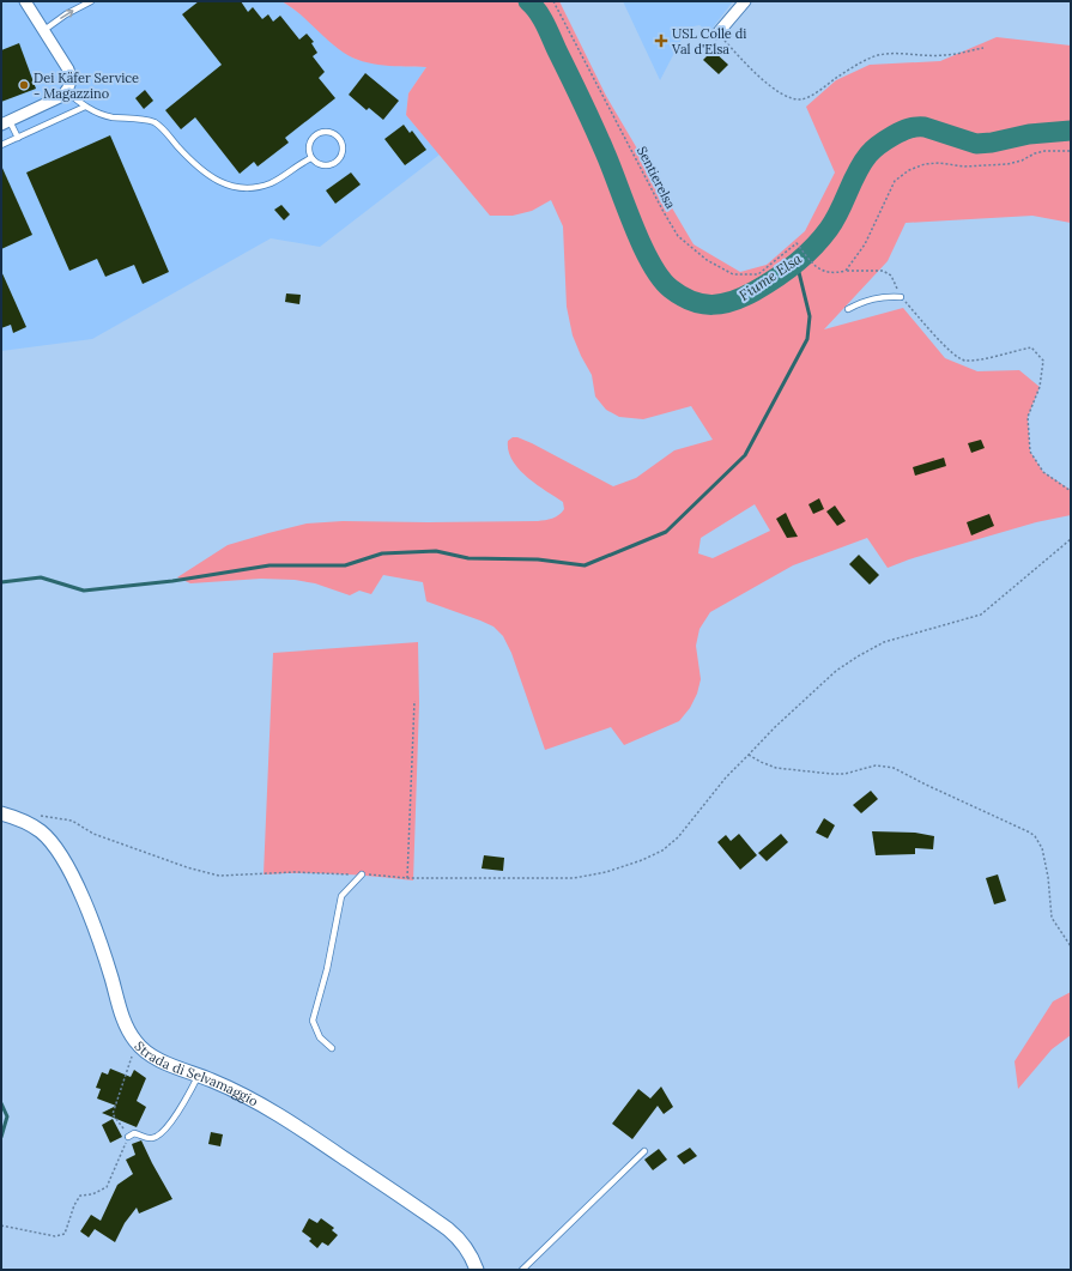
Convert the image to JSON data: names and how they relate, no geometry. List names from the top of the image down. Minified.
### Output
{"streets":{"street":["Strada di Selvamaggio"],"path":["Sentierelsa"]},"water":["Fiume Elsa"],"places":{"health":["USL Colle di Val d'Elsa"],"other":["Dei Käfer Service - Magazzino"]}}
